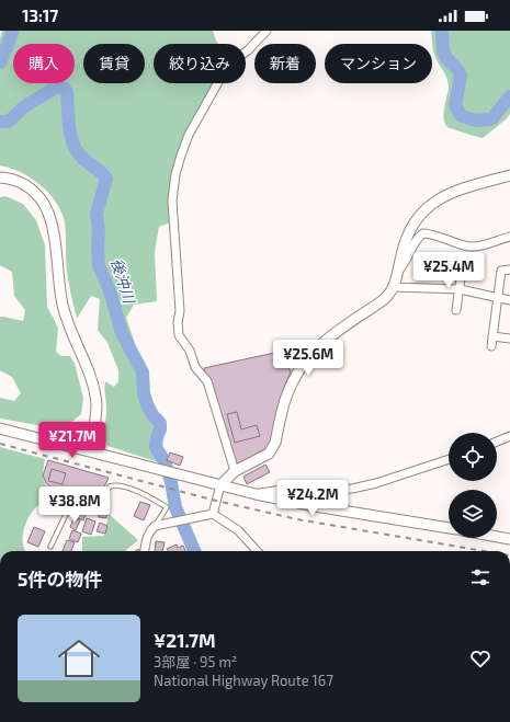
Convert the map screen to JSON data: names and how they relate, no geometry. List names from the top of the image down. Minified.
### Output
{"water":["後沖川"],"page":{"status":"13:17","chip":["購入","賃貸","絞り込み","新着","マンション"],"price":["¥25.4M","¥25.6M","¥21.7M","¥24.2M","¥38.8M"],"heading":"5件の物件","list":[{"name":"¥21.7M","note":"3部屋 · 95 m² · National Highway Route 167"}]}}
